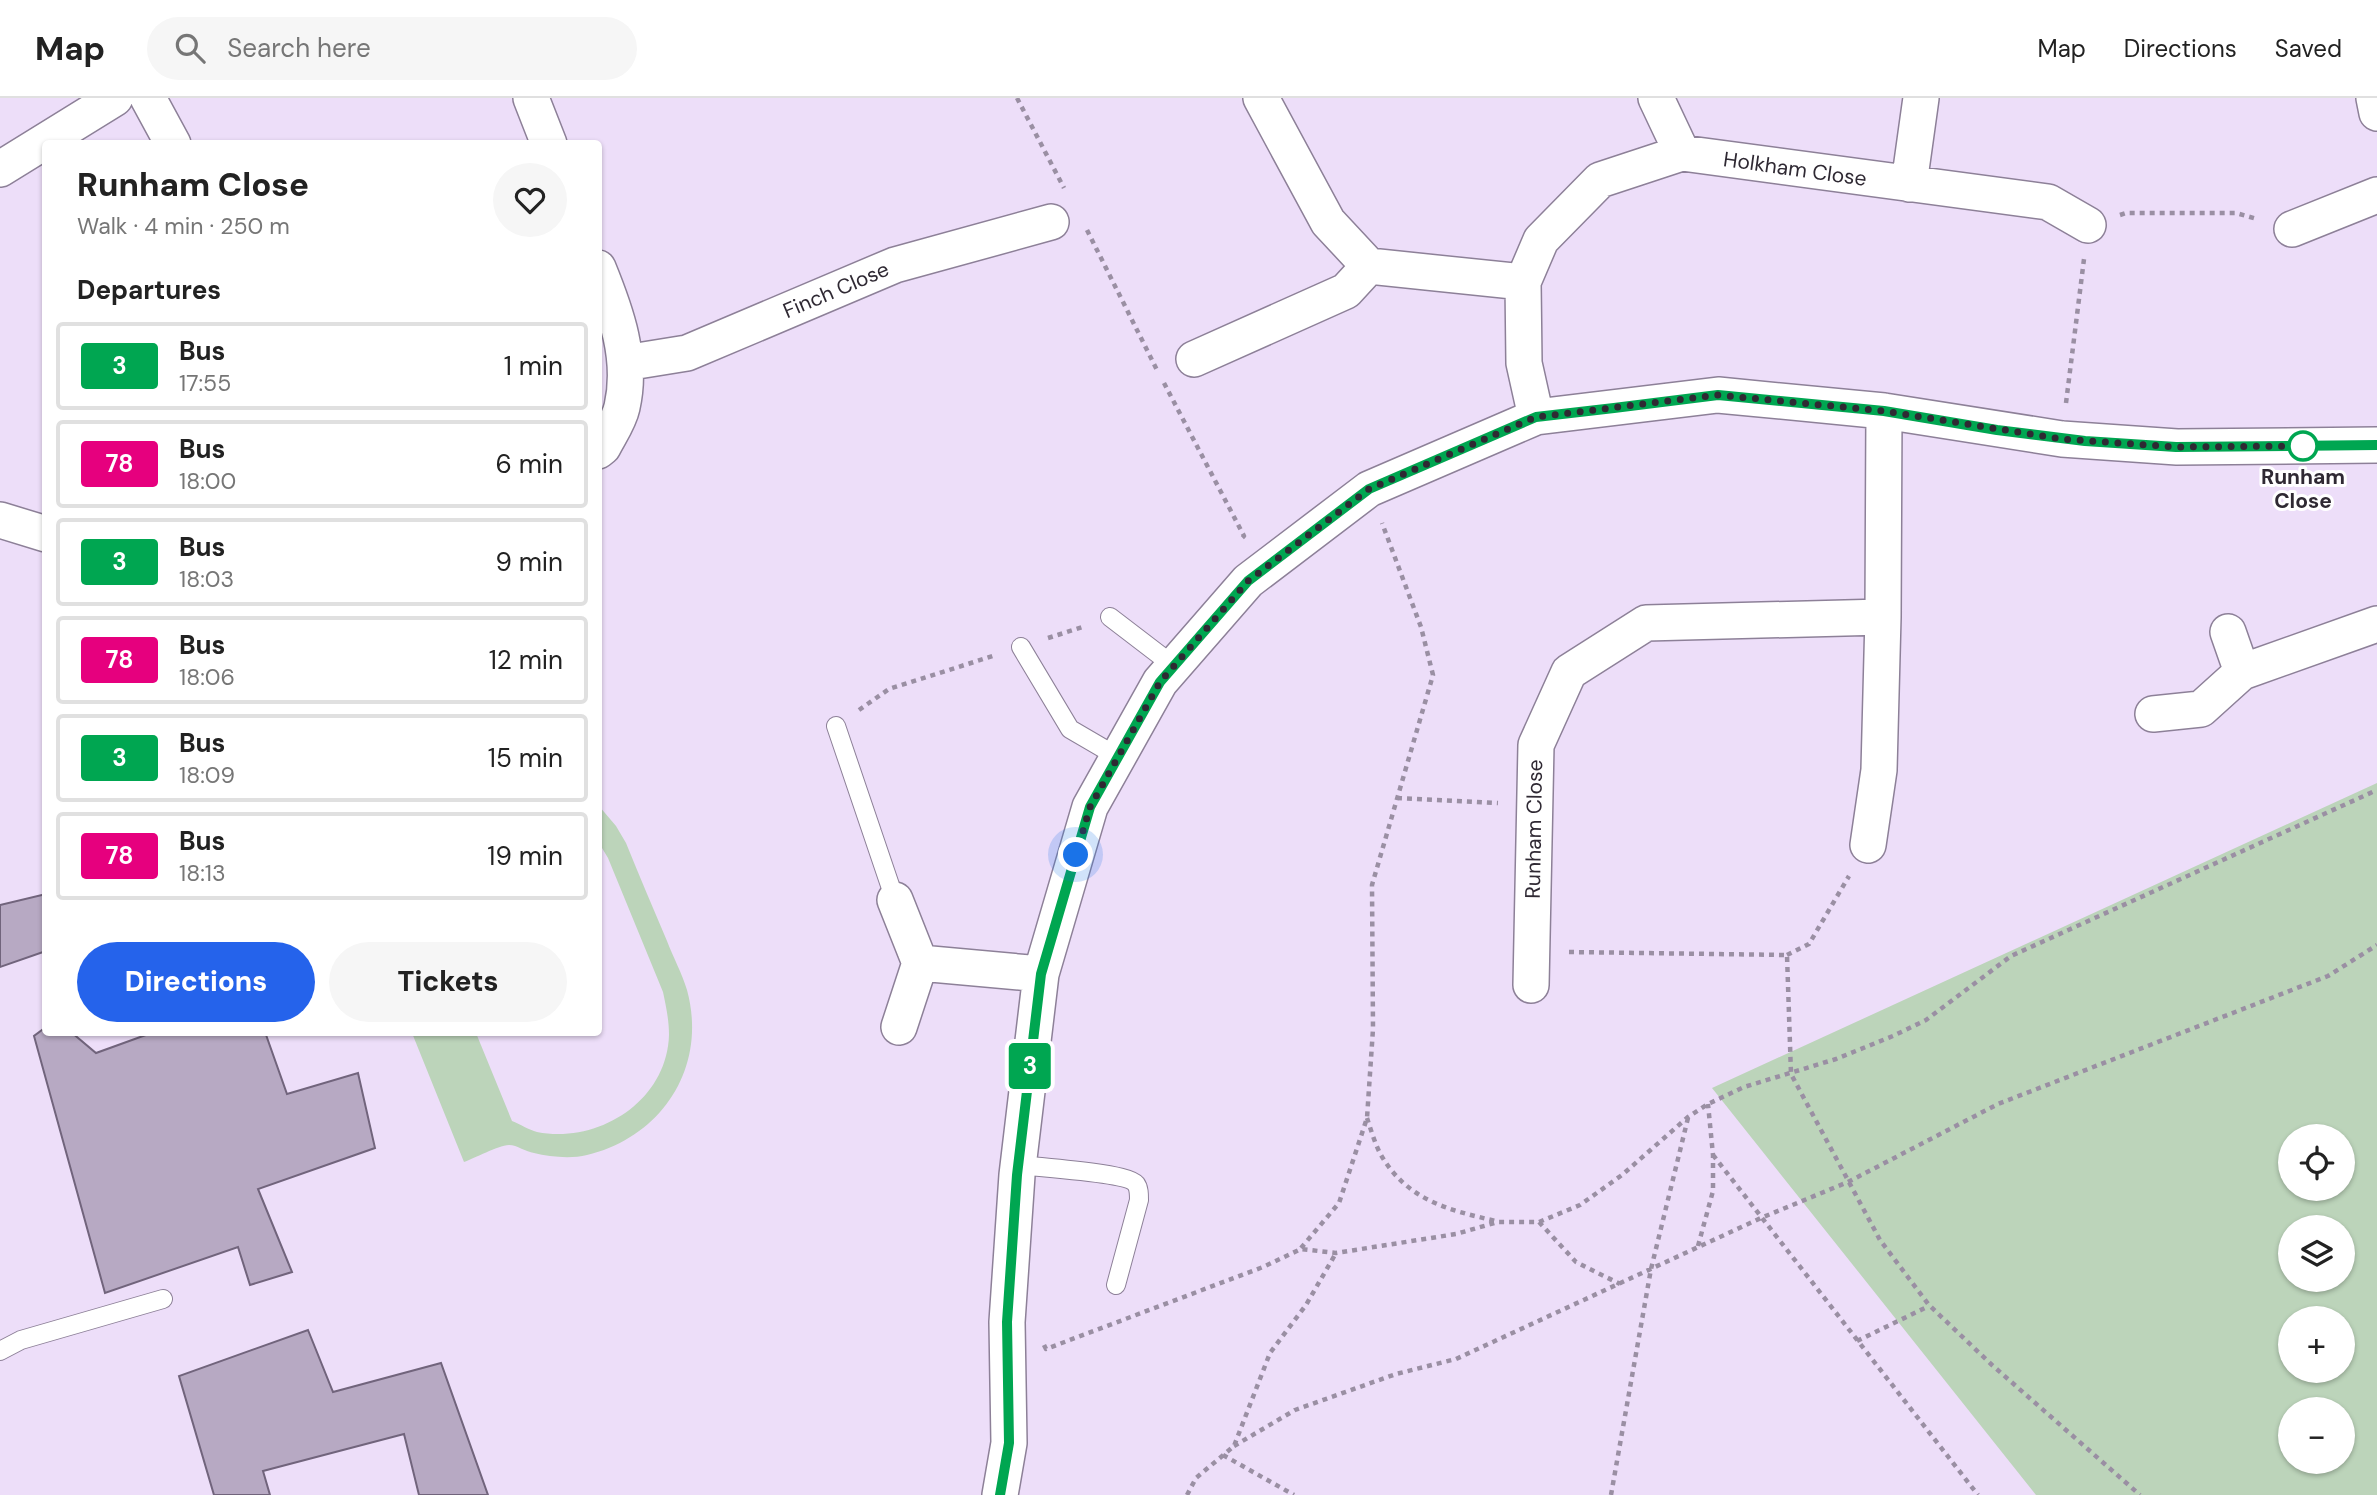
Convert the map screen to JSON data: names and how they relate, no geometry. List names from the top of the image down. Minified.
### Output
{"streets":{"street":["Holkham Close","Finch Close","Runham Close"]},"places":["Runham Close"],"lines":["bus line 3"],"page":{"header":"Map","search":"Search here","nav":["Map","Directions","Saved"],"on_map":"3","heading":[["Runham Close","Walk · 4 min · 250 m"],"Departures"],"list":[{"mark":"3","name":"Bus","note":"17:55","value":"1 min"},{"mark":"78","name":"Bus","note":"18:00","value":"6 min"},{"mark":"3","name":"Bus","note":"18:03","value":"9 min"},{"mark":"78","name":"Bus","note":"18:06","value":"12 min"},{"mark":"3","name":"Bus","note":"18:09","value":"15 min"},{"mark":"78","name":"Bus","note":"18:13","value":"19 min"}],"buttons":["Directions","Tickets"],"map_buttons":["+","−"]}}
